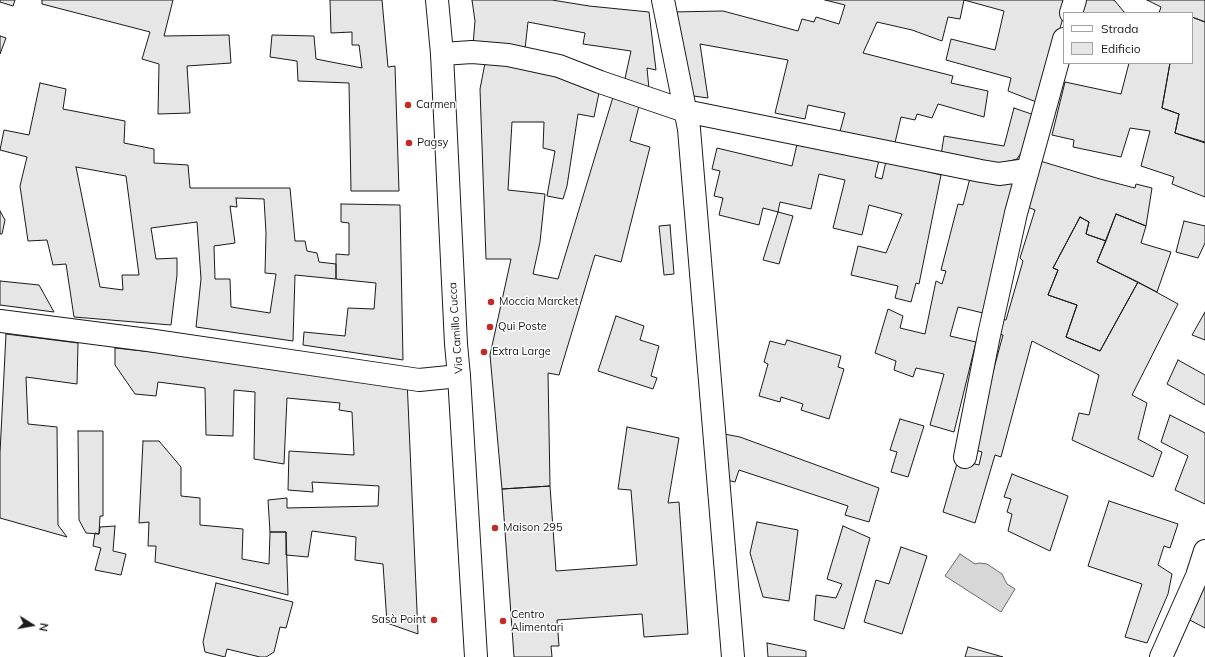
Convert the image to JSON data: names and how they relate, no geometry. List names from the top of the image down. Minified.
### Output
{"streets":{"street":["Via Camillo Cucca"]},"places":["Carmen","Pagsy","Moccia Marcket","Qui Poste","Extra Large","Maison 295","Sasà Point","Centro Alimentari"],"legend":["Strada","Edificio"],"north":"right"}
